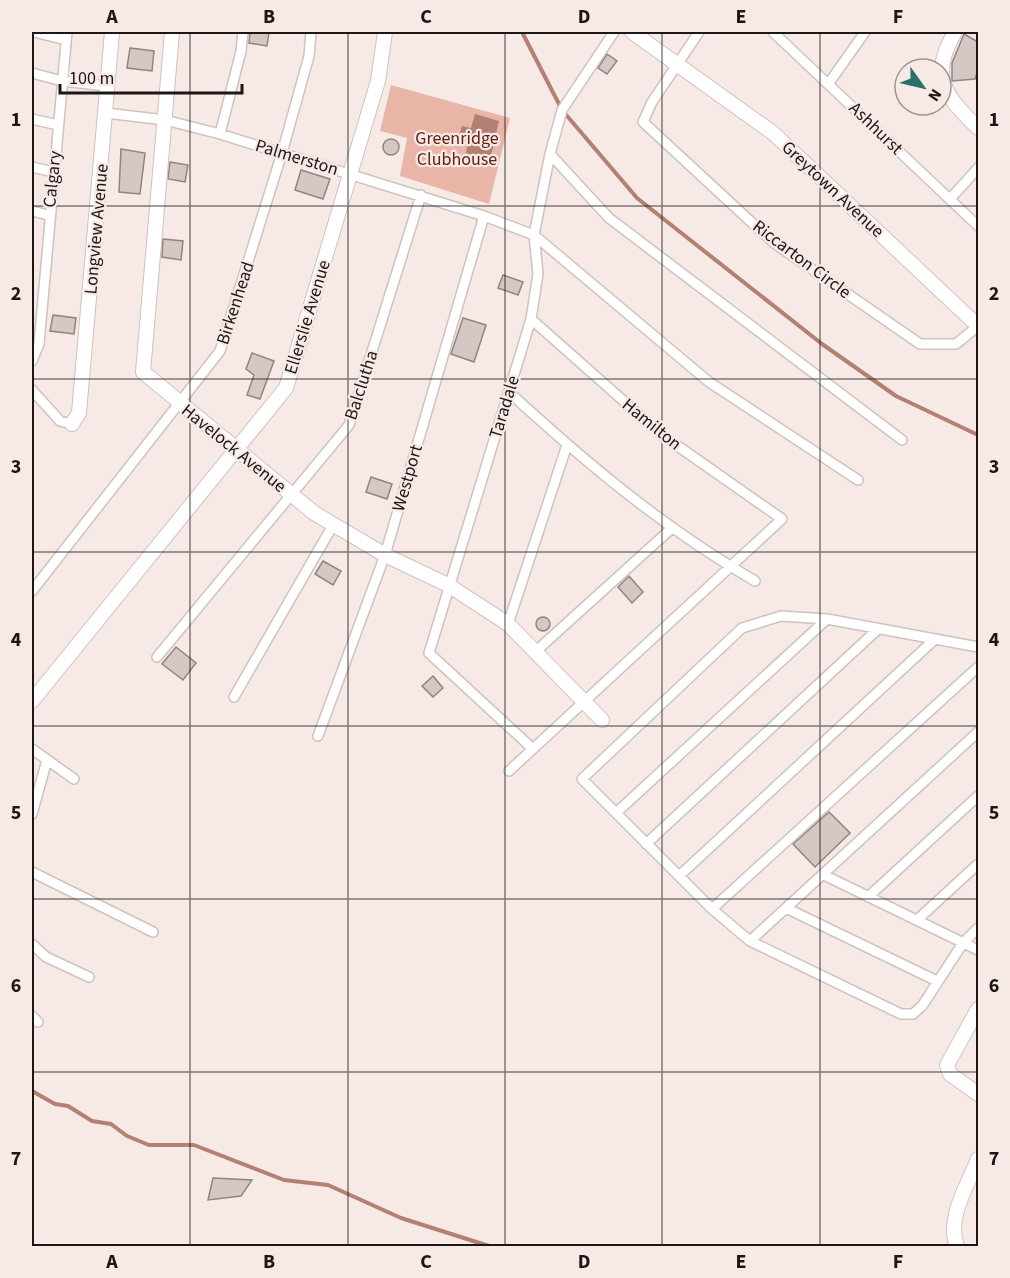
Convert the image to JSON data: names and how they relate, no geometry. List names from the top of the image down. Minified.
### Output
{"streets":{"street":["Ashhurst","Palmerston","Calgary","Greytown Avenue","Longview Avenue","Riccarton Circle","Birkenhead","Ellerslie Avenue","Balclutha","Taradale","Hamilton","Havelock Avenue","Westport"]},"crossings":[["Palmerston","Longview Avenue"],["Palmerston","Birkenhead"],["Palmerston","Ellerslie Avenue"],["Palmerston","Balclutha"],["Palmerston","Taradale"],["Palmerston","Havelock Avenue"],["Palmerston","Westport"],["Greytown Avenue","Riccarton Circle"],["Birkenhead","Havelock Avenue"],["Ellerslie Avenue","Havelock Avenue"],["Balclutha","Havelock Avenue"],["Taradale","Hamilton"],["Taradale","Havelock Avenue"],["Havelock Avenue","Westport"]],"parks":["Greenridge Clubhouse"],"scale_bar":"100 m","north":"bottom right","grid":{"columns":["A","B","C","D","E","F"],"rows":["1","2","3","4","5","6","7"]}}
